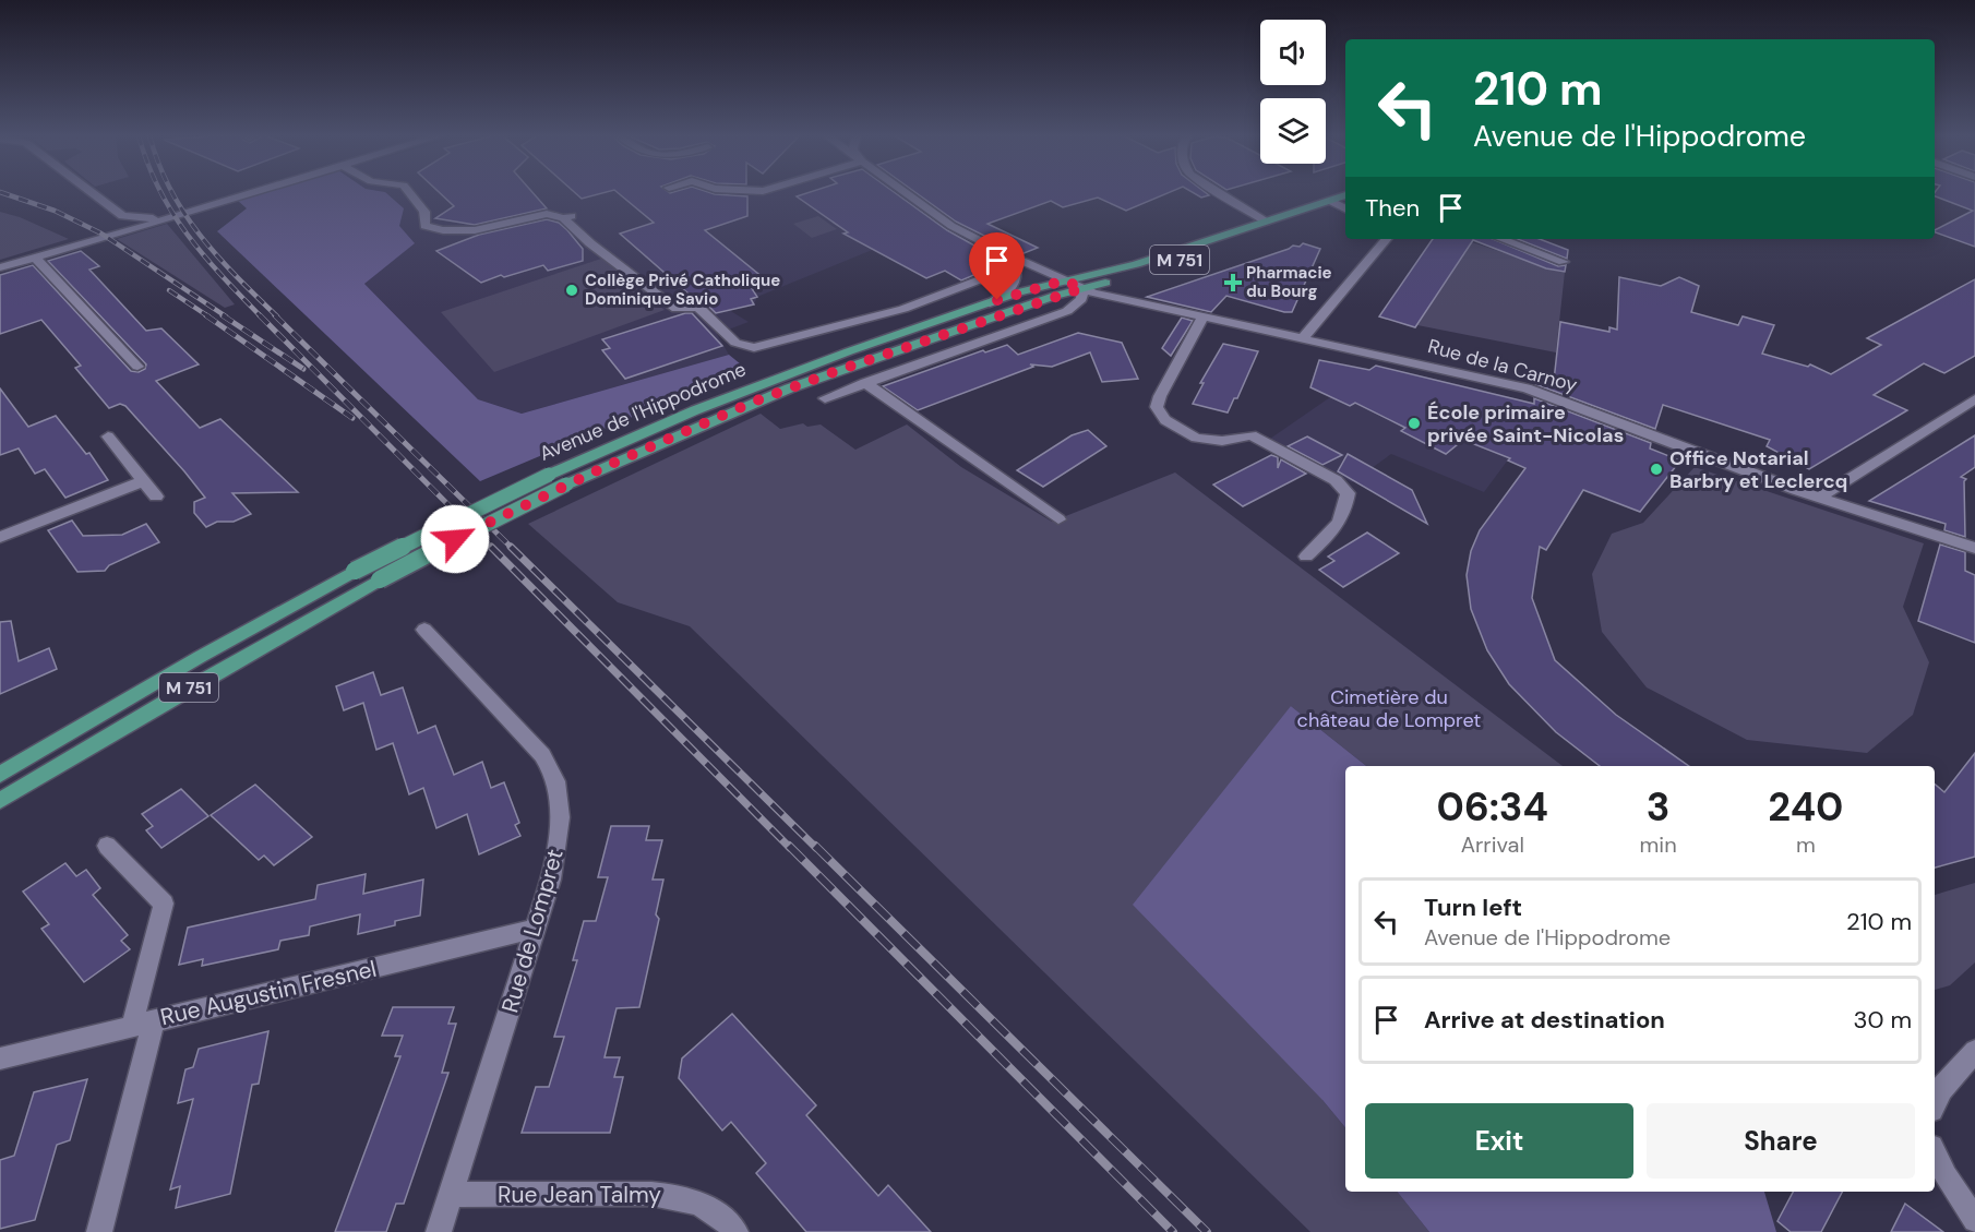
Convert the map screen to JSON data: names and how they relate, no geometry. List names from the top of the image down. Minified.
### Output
{"streets":{"main road":["M 751","Avenue de l'Hippodrome"],"street":["Rue de la Carnoy","Rue de Lompret","Rue Augustin Fresnel","Rue Jean Talmy"]},"crossings":[["Rue de la Carnoy","Avenue de l'Hippodrome"],["Rue de Lompret","Rue Augustin Fresnel"],["Rue de Lompret","Rue Jean Talmy"]],"parks":["Cimetière du château de Lompret"],"places":{"health":["Pharmacie du Bourg"],"other":["Collège Privé Catholique Dominique Savio","École primaire privée Saint-Nicolas","Office Notarial Barbry et Leclercq"]},"page":{"turn":["210 m","Avenue de l'Hippodrome"],"then":"Then","eta":["06:34","Arrival","3","min","240","m"],"list":[{"name":"Turn left","note":"Avenue de l'Hippodrome","value":"210 m"},{"name":"Arrive at destination","value":"30 m"}],"buttons":["Exit","Share"]}}
